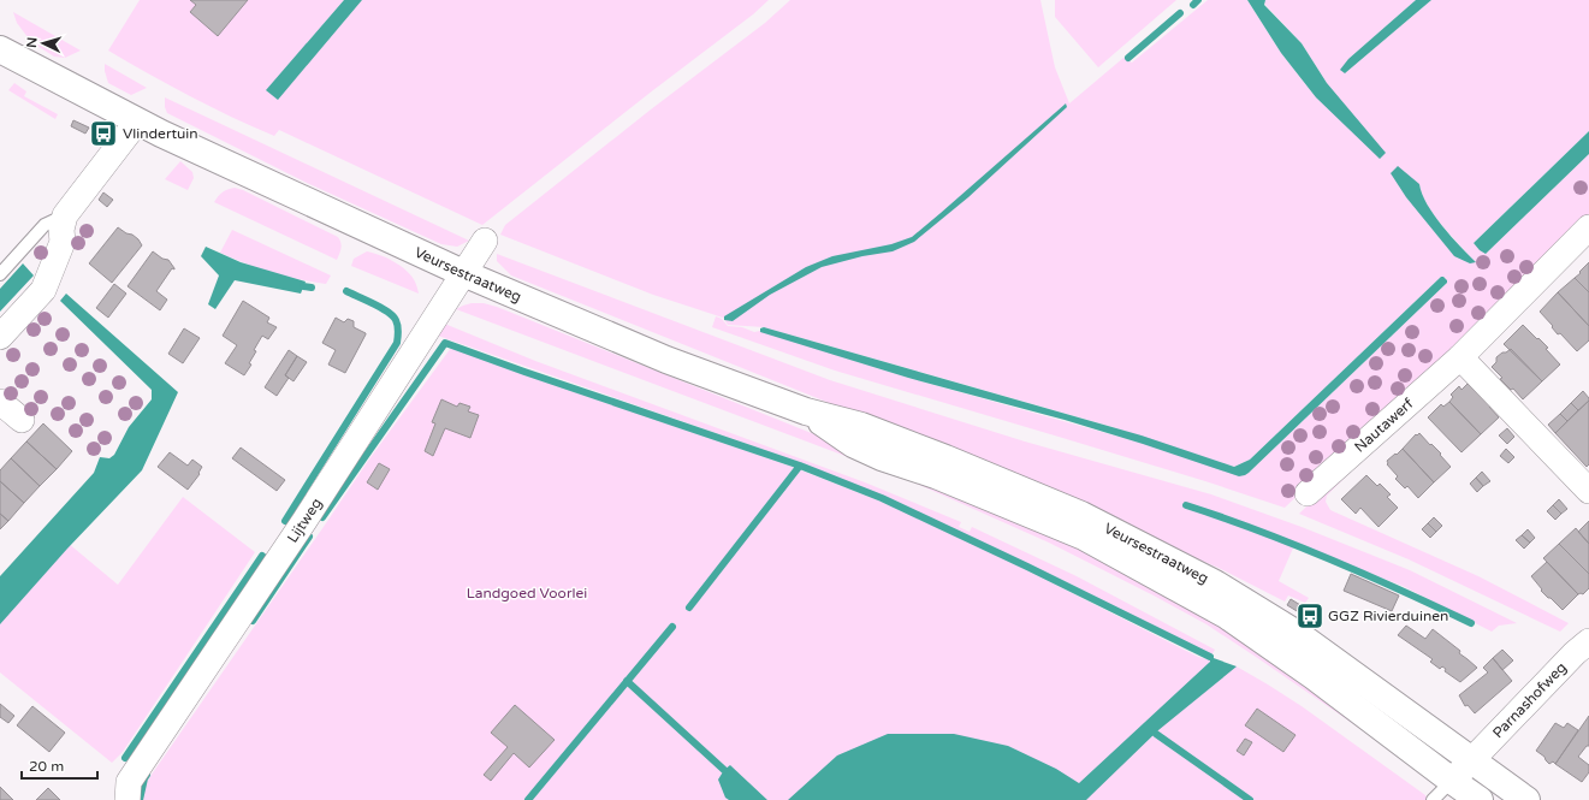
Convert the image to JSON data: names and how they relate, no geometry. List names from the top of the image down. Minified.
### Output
{"streets":{"main road":["Veursestraatweg"],"street":["Nautawerf","Lijtweg","Parnashofweg"]},"crossings":[["Veursestraatweg","Lijtweg"],["Veursestraatweg","Parnashofweg"]],"parks":["Landgoed Voorlei"],"places":{"bus stop":["Vlindertuin","GGZ Rivierduinen"]},"scale_bar":"20 m","north":"left"}
